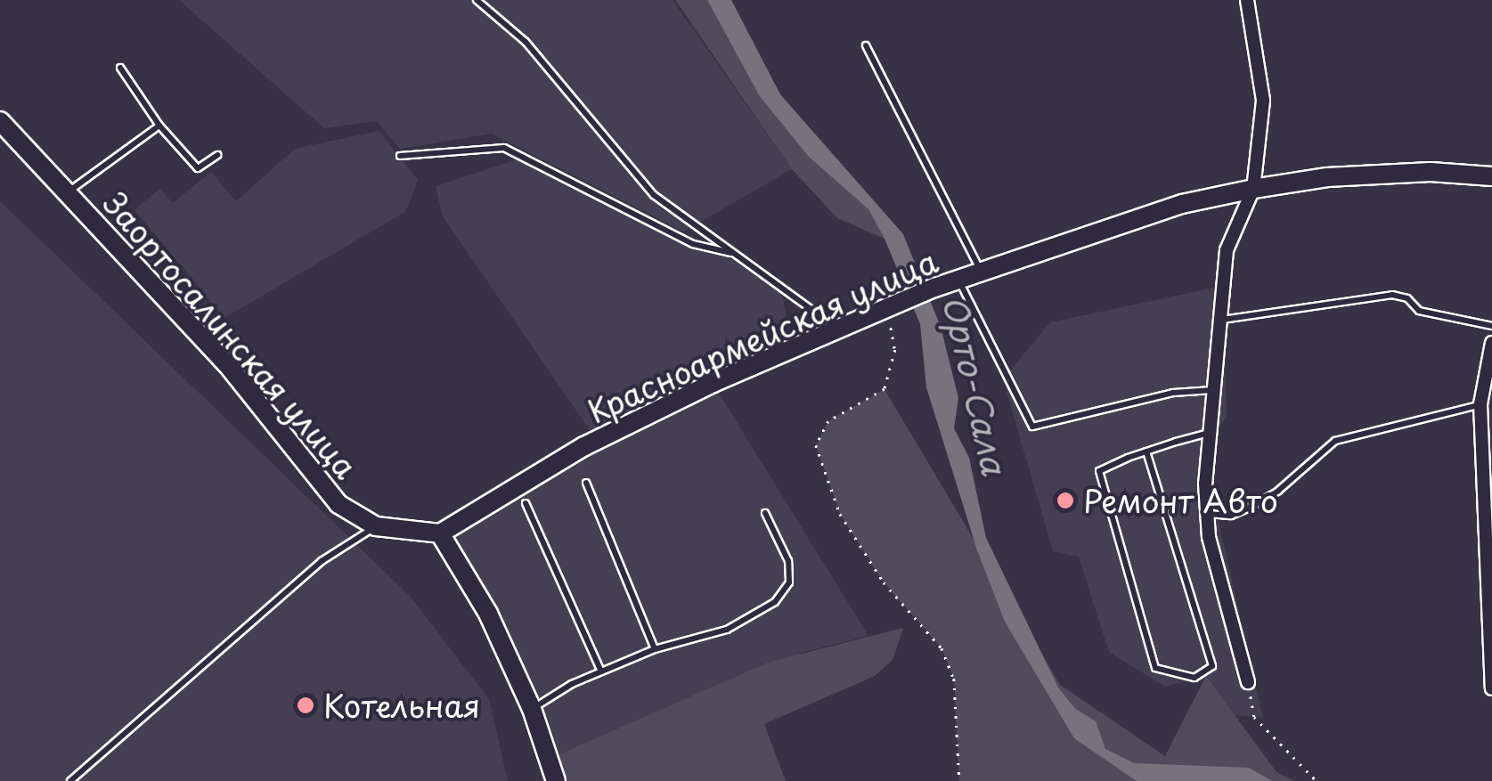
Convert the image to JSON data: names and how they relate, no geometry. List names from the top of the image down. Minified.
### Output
{"streets":{"street":["Заортосалинская улица","Красноармейская улица"]},"crossings":[["Заортосалинская улица","Красноармейская улица"]],"water":["Орто-Сала"],"places":["Ремонт Авто","Котельная"]}
